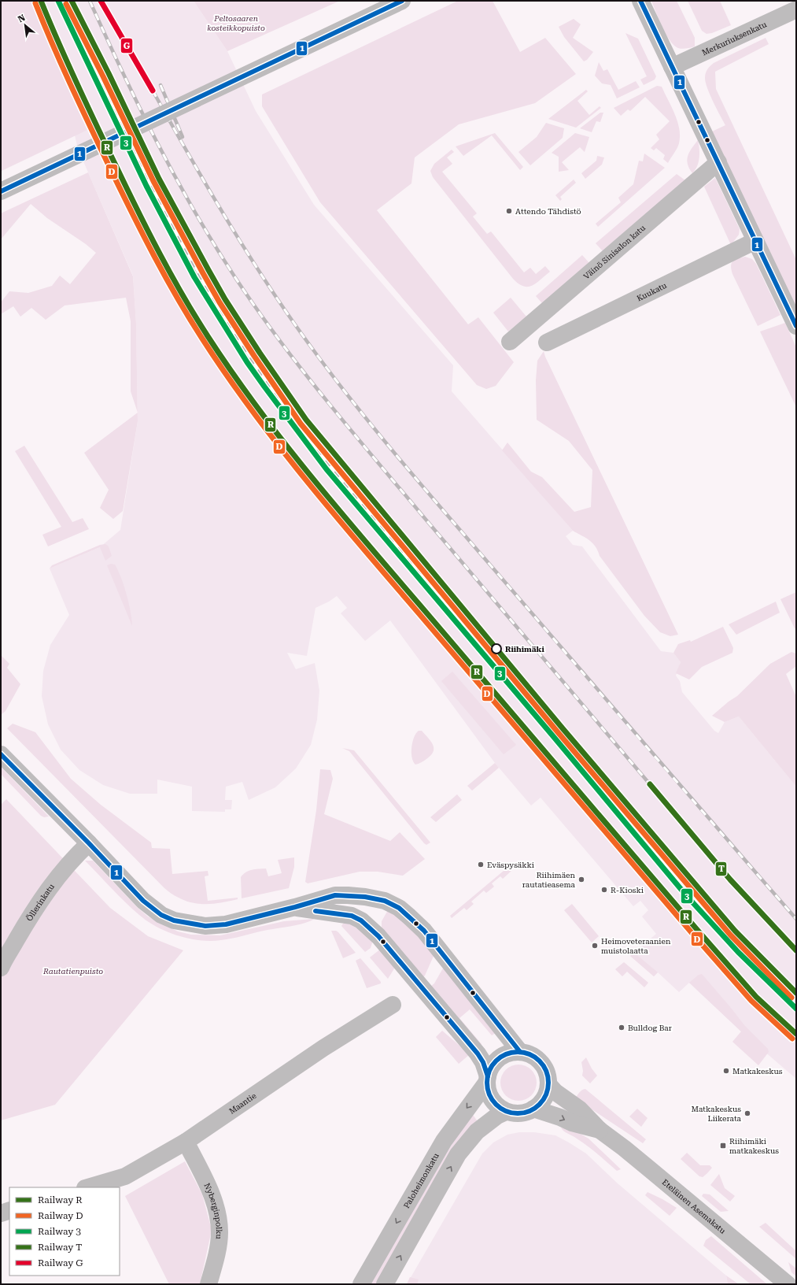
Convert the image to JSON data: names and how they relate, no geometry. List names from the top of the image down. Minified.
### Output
{"streets":{"street":["Merkuriuksenkatu","Väinö Sinisalon katu","Kuukatu","Öllerinkatu","Maantie","Paloheimonkatu","Eteläinen Asemakatu","Nyberginpolku"]},"crossings":[["Maantie","Nyberginpolku"],["Paloheimonkatu","Eteläinen Asemakatu"]],"parks":["Peltosaaren kosteikkopuisto","Rautatienpuisto"],"places":{"other":["Attendo Tähdistö","Riihimäki","Eväspysäkki","Riihimäen rautatieasema","R-Kioski","Heimoveteraanien muistolaatta","Bulldog Bar","Matkakeskus","Matkakeskus Liikerata"],"transit":["Riihimäki matkakeskus"]},"lines":["rail line R","rail line 3","rail line G","transit line 1","rail line D","rail line T"],"legend":["Railway R","Railway D","Railway 3","Railway T","Railway G"],"north":"top left"}
